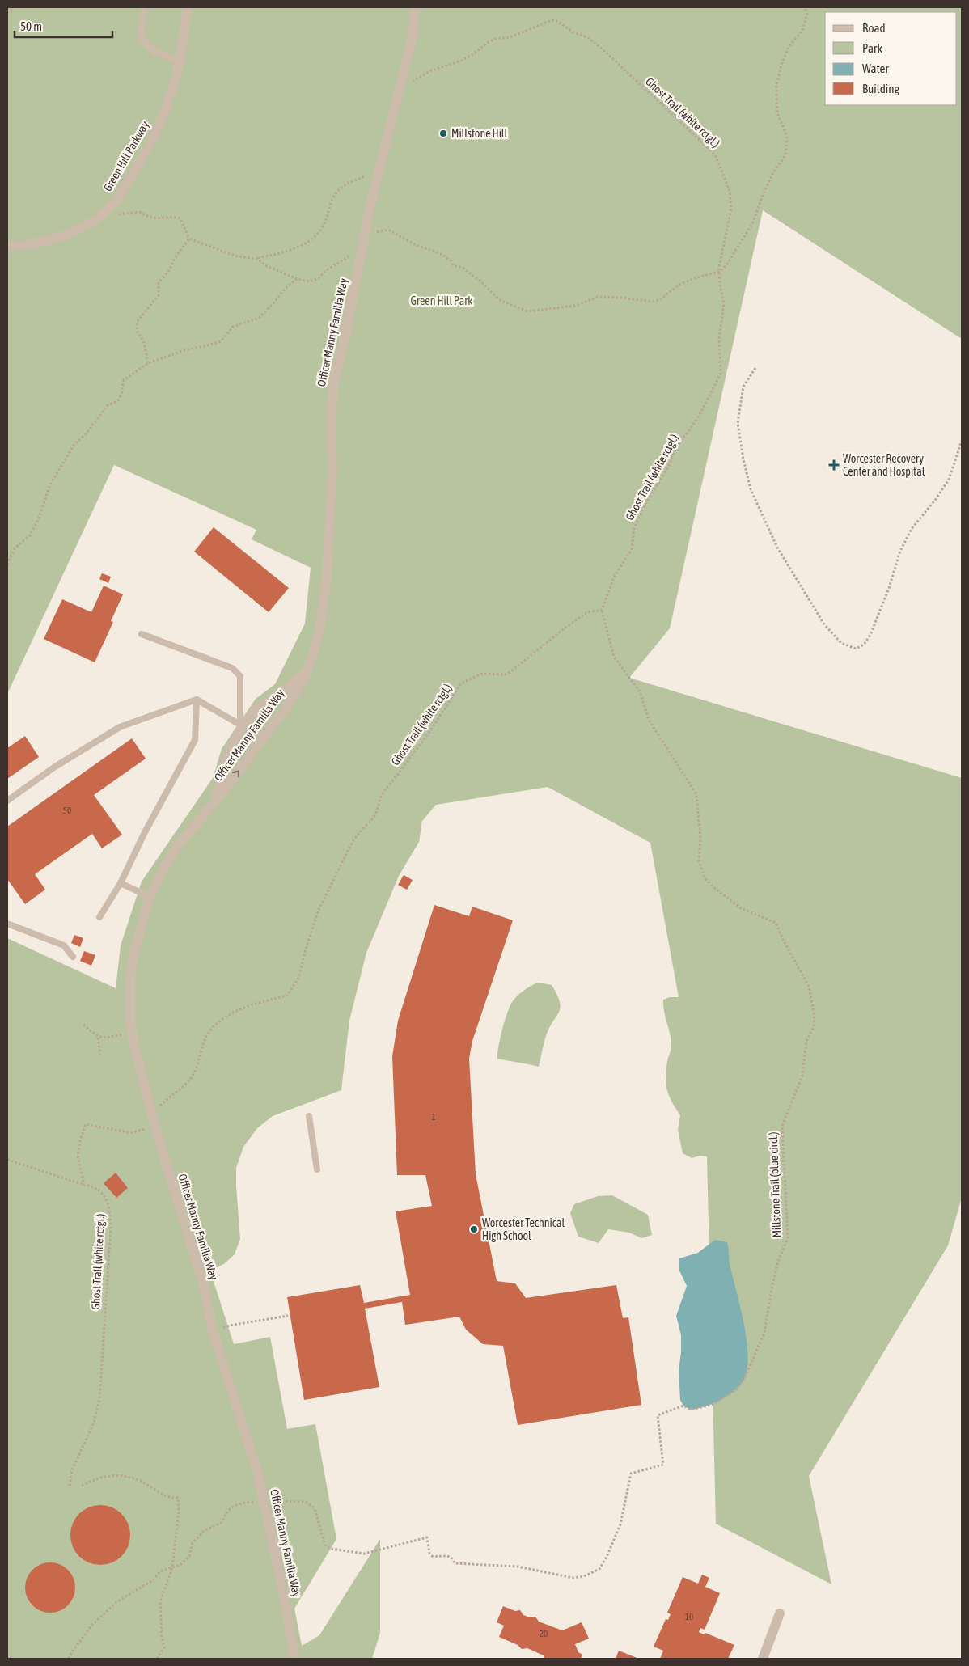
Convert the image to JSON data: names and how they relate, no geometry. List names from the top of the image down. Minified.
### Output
{"streets":{"street":["Green Hill Parkway","Officer Manny Familia Way"],"path":["Ghost Trail (white rctgl.)","Millstone Trail (blue circl.)"]},"crossings":[["Ghost Trail (white rctgl.)","Officer Manny Familia Way"],["Ghost Trail (white rctgl.)","Millstone Trail (blue circl.)"],["Officer Manny Familia Way","Millstone Trail (blue circl.)"]],"parks":["Green Hill Park"],"places":{"other":["Millstone Hill","Worcester Technical High School"],"health":["Worcester Recovery Center and Hospital"]},"house_numbers":["50","1","10","20"],"legend":["Road","Park","Water","Building"],"scale_bar":"50 m"}
